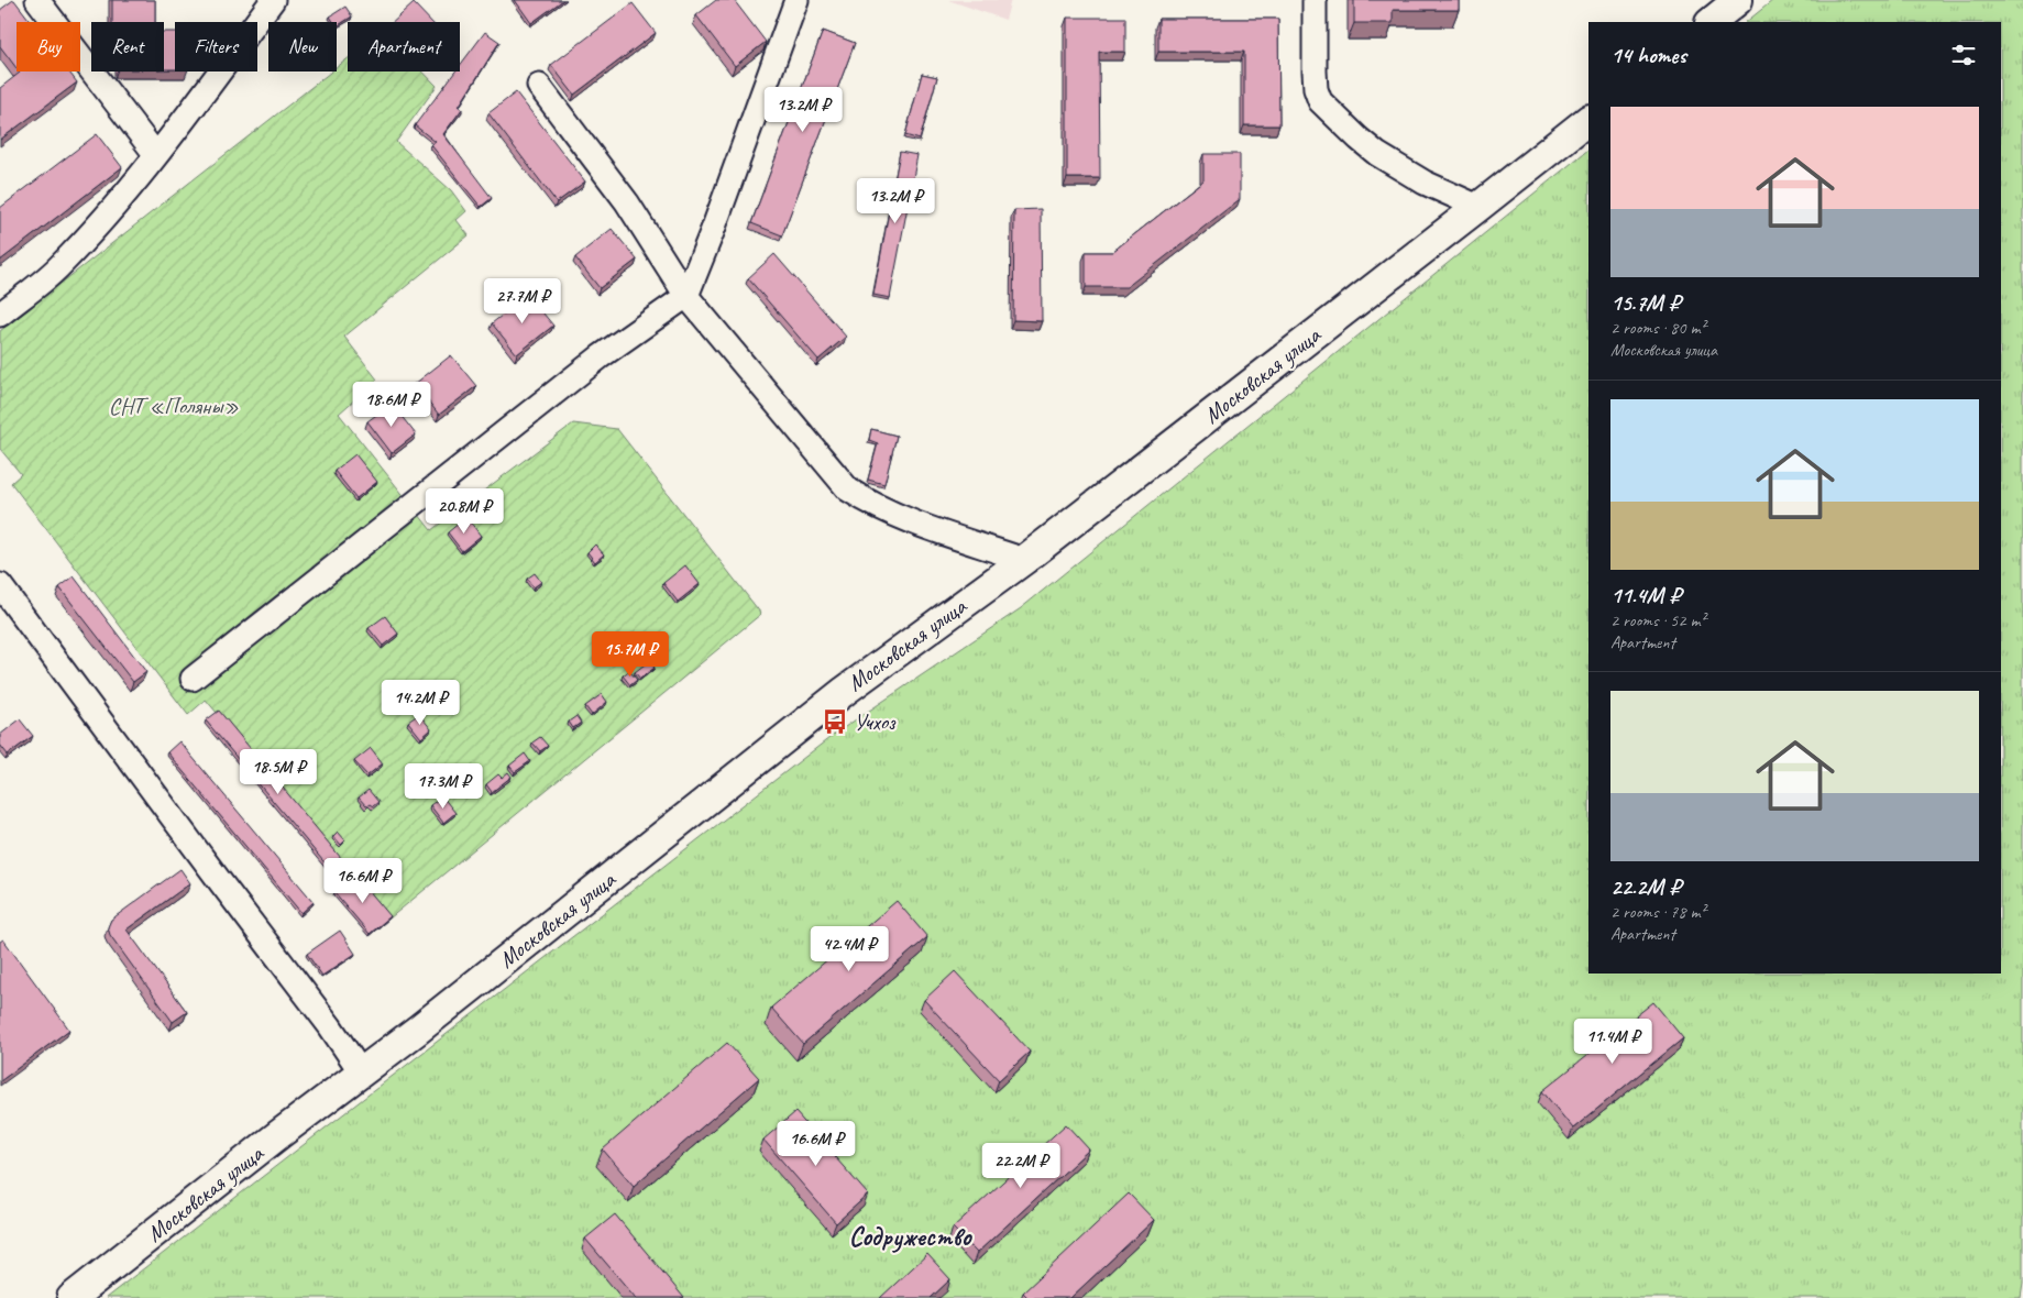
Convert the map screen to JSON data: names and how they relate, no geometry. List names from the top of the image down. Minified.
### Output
{"streets":{"main road":["Московская улица"]},"districts":["Содружество"],"parks":["СНТ «Поляны»"],"places":{"bus stop":["Учхоз"]},"page":{"chip":["Buy","Rent","Filters","New","Apartment"],"heading":"14 homes","price":["13.2M ₽","13.2M ₽","27.7M ₽","18.6M ₽","20.8M ₽","15.7M ₽","14.2M ₽","18.5M ₽","17.3M ₽","16.6M ₽","42.4M ₽","11.4M ₽","16.6M ₽","22.2M ₽"],"list":[{"name":"15.7M ₽","note":"2 rooms · 80 m² · Московская улица"},{"name":"11.4M ₽","note":"2 rooms · 52 m² · Apartment"},{"name":"22.2M ₽","note":"2 rooms · 78 m² · Apartment"}]}}
